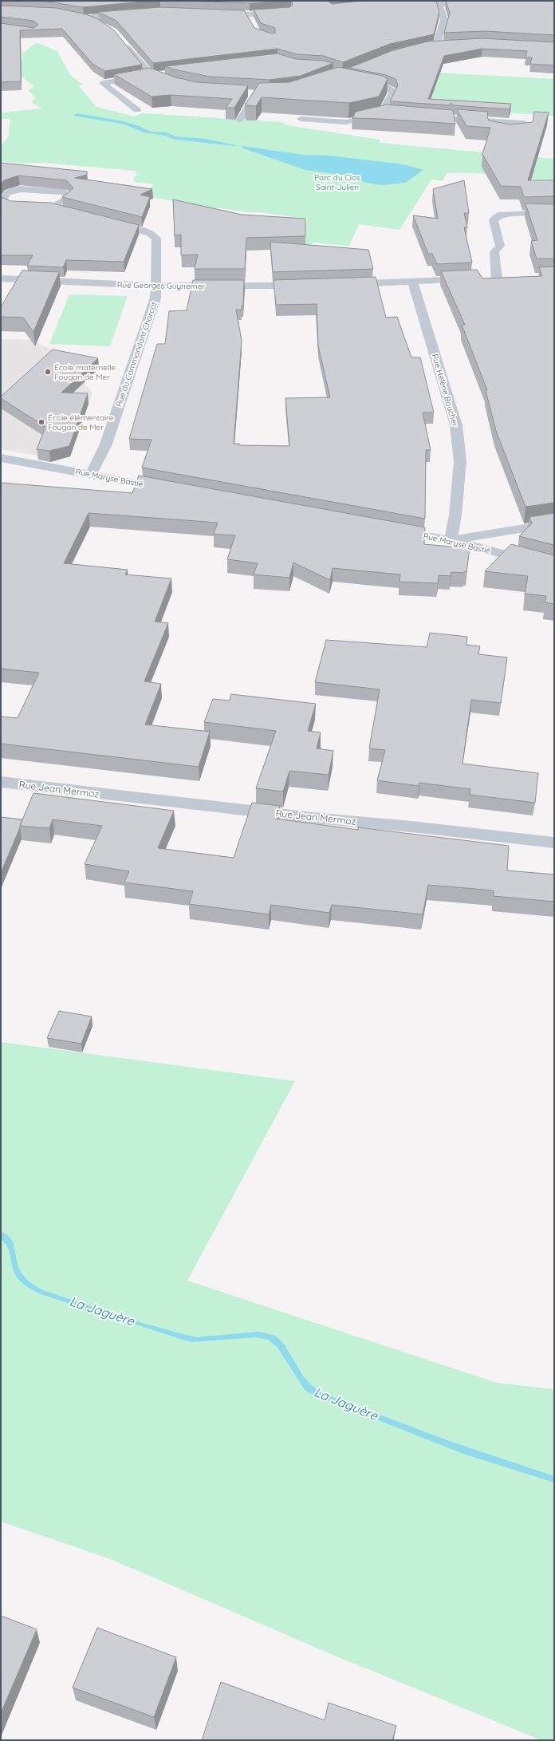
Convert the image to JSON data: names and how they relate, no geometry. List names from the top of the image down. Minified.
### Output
{"streets":{"street":["Rue Georges Guynemer","Rue du Commandant Charcot","Rue Hélène Boucher","Rue Maryse Bastié","Rue Jean Mermoz"]},"crossings":[["Rue Georges Guynemer","Rue du Commandant Charcot"],["Rue du Commandant Charcot","Rue Maryse Bastié"],["Rue Hélène Boucher","Rue Maryse Bastié"]],"water":["La Jaguère"],"parks":["Parc du Clos Saint-Julien"],"places":["École maternelle Fougan de Mer","École élémentaire Fougan de Mer"]}
